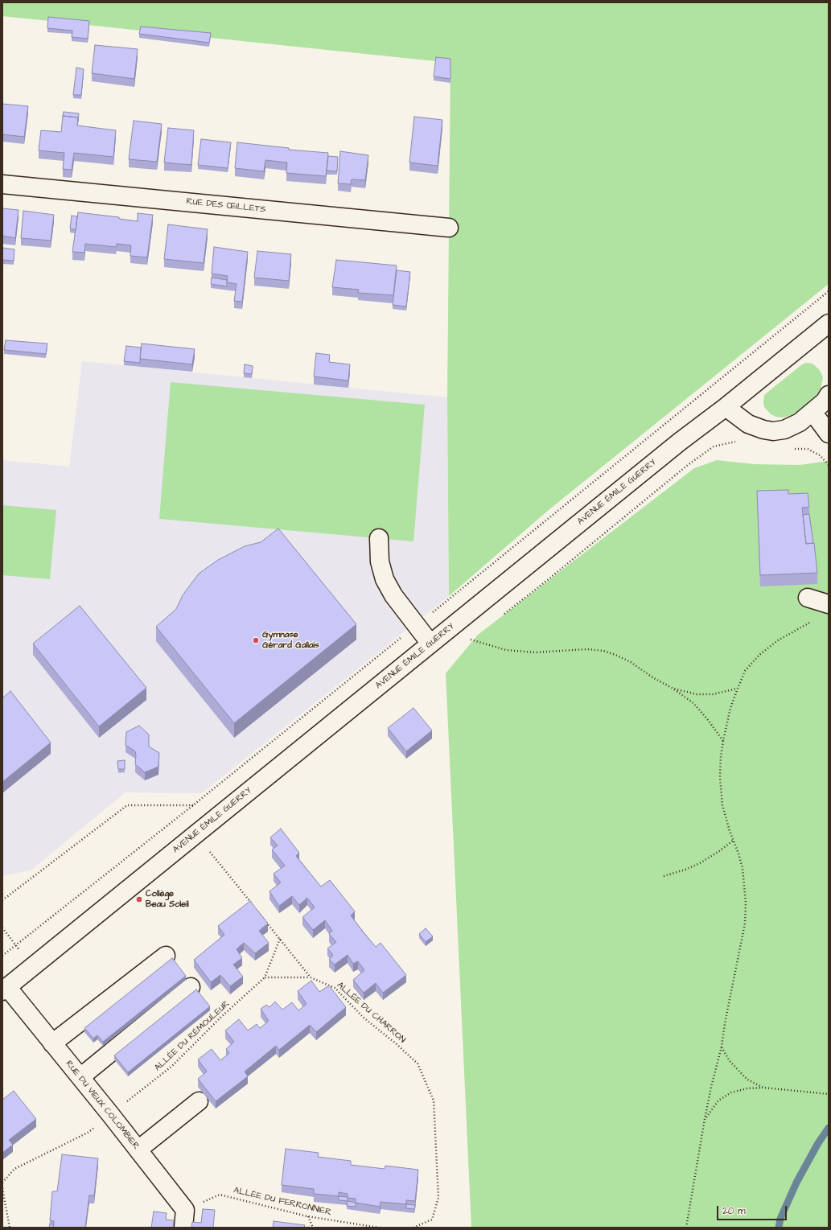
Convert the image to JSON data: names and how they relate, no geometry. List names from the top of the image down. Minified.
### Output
{"streets":{"street":["RUE DES ŒILLETS","AVENUE ÉMILE GUERRY","RUE DU VIEUX COLOMBIER"],"path":["ALLÉE DU CHARRON","ALLÉE DU RÉMOULEUR","ALLÉE DU FERRONNIER"]},"crossings":[["AVENUE ÉMILE GUERRY","RUE DU VIEUX COLOMBIER"],["ALLÉE DU RÉMOULEUR","RUE DU VIEUX COLOMBIER"],["RUE DU VIEUX COLOMBIER","ALLÉE DU FERRONNIER"]],"places":["Gymnase Gérard Gallais","Collège Beau Soleil"],"scale_bar":"20 m"}
